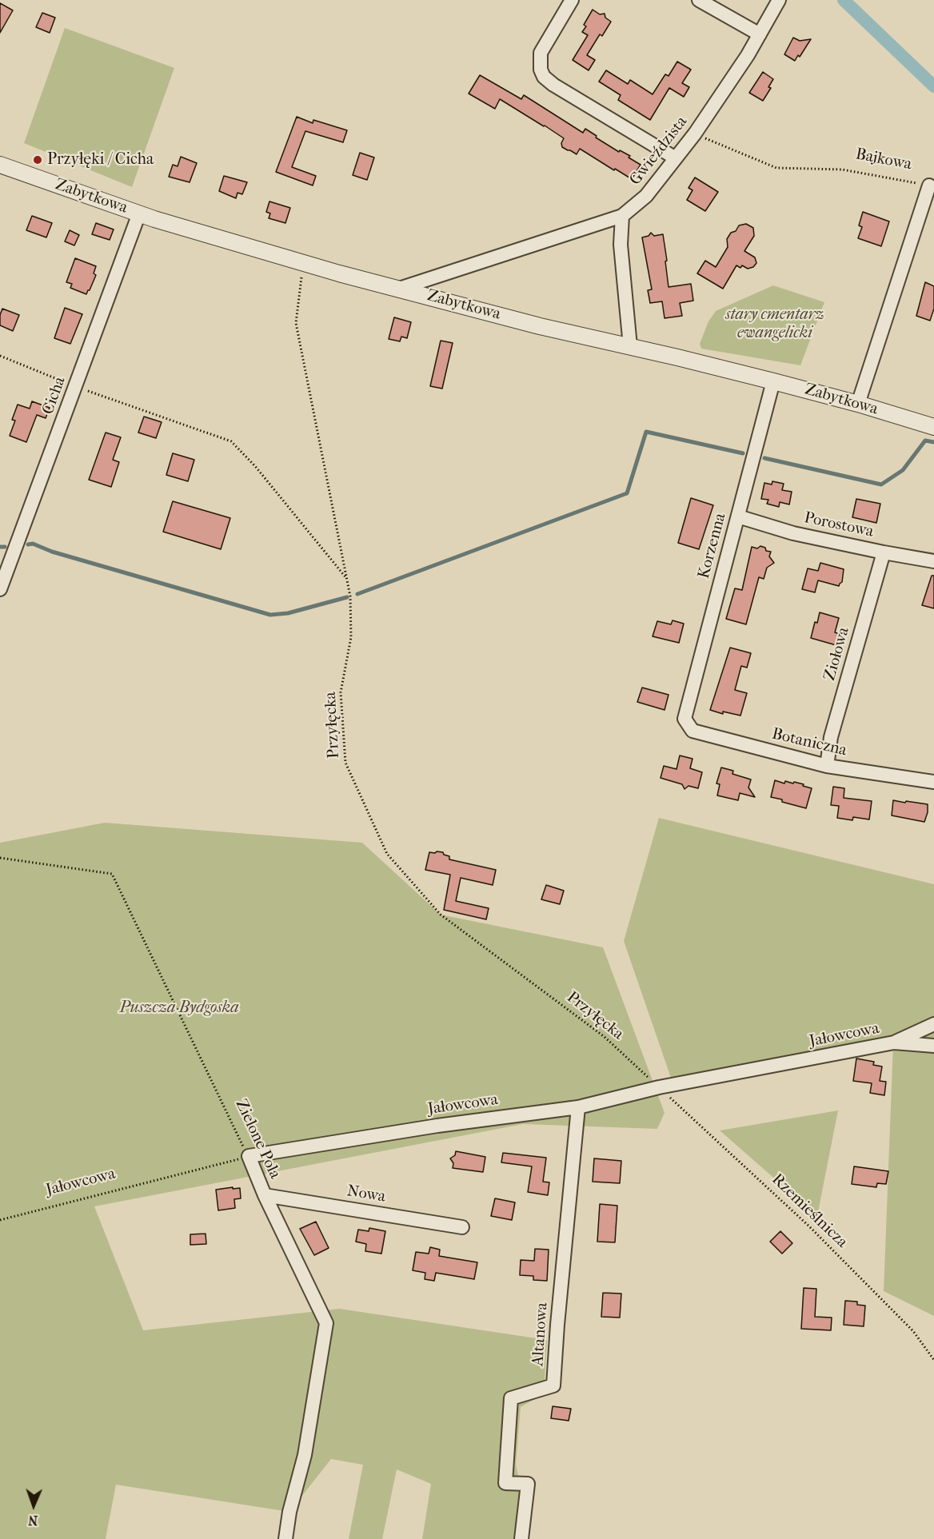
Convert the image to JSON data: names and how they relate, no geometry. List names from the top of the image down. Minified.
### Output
{"streets":{"street":["Gwieździsta","Bajkowa","Zabytkowa","Cicha","Porostowa","Korzenna","Ziołowa","Botaniczna","Jałowcowa","Zielone Pola","Nowa","Altanowa"],"path":["Przyłęcka","Rzemieślnicza"]},"crossings":[["Gwieździsta","Bajkowa"],["Gwieździsta","Zabytkowa"],["Bajkowa","Zabytkowa"],["Zabytkowa","Cicha"],["Zabytkowa","Korzenna"],["Zabytkowa","Przyłęcka"],["Porostowa","Korzenna"],["Porostowa","Ziołowa"],["Korzenna","Botaniczna"],["Ziołowa","Botaniczna"],["Przyłęcka","Jałowcowa"],["Przyłęcka","Rzemieślnicza"],["Jałowcowa","Zielone Pola"],["Jałowcowa","Rzemieślnicza"],["Jałowcowa","Altanowa"],["Zielone Pola","Nowa"]],"parks":["stary cmentarz ewangelicki","Puszcza Bydgoska"],"places":["Przyłęki / Cicha"],"north":"bottom"}
